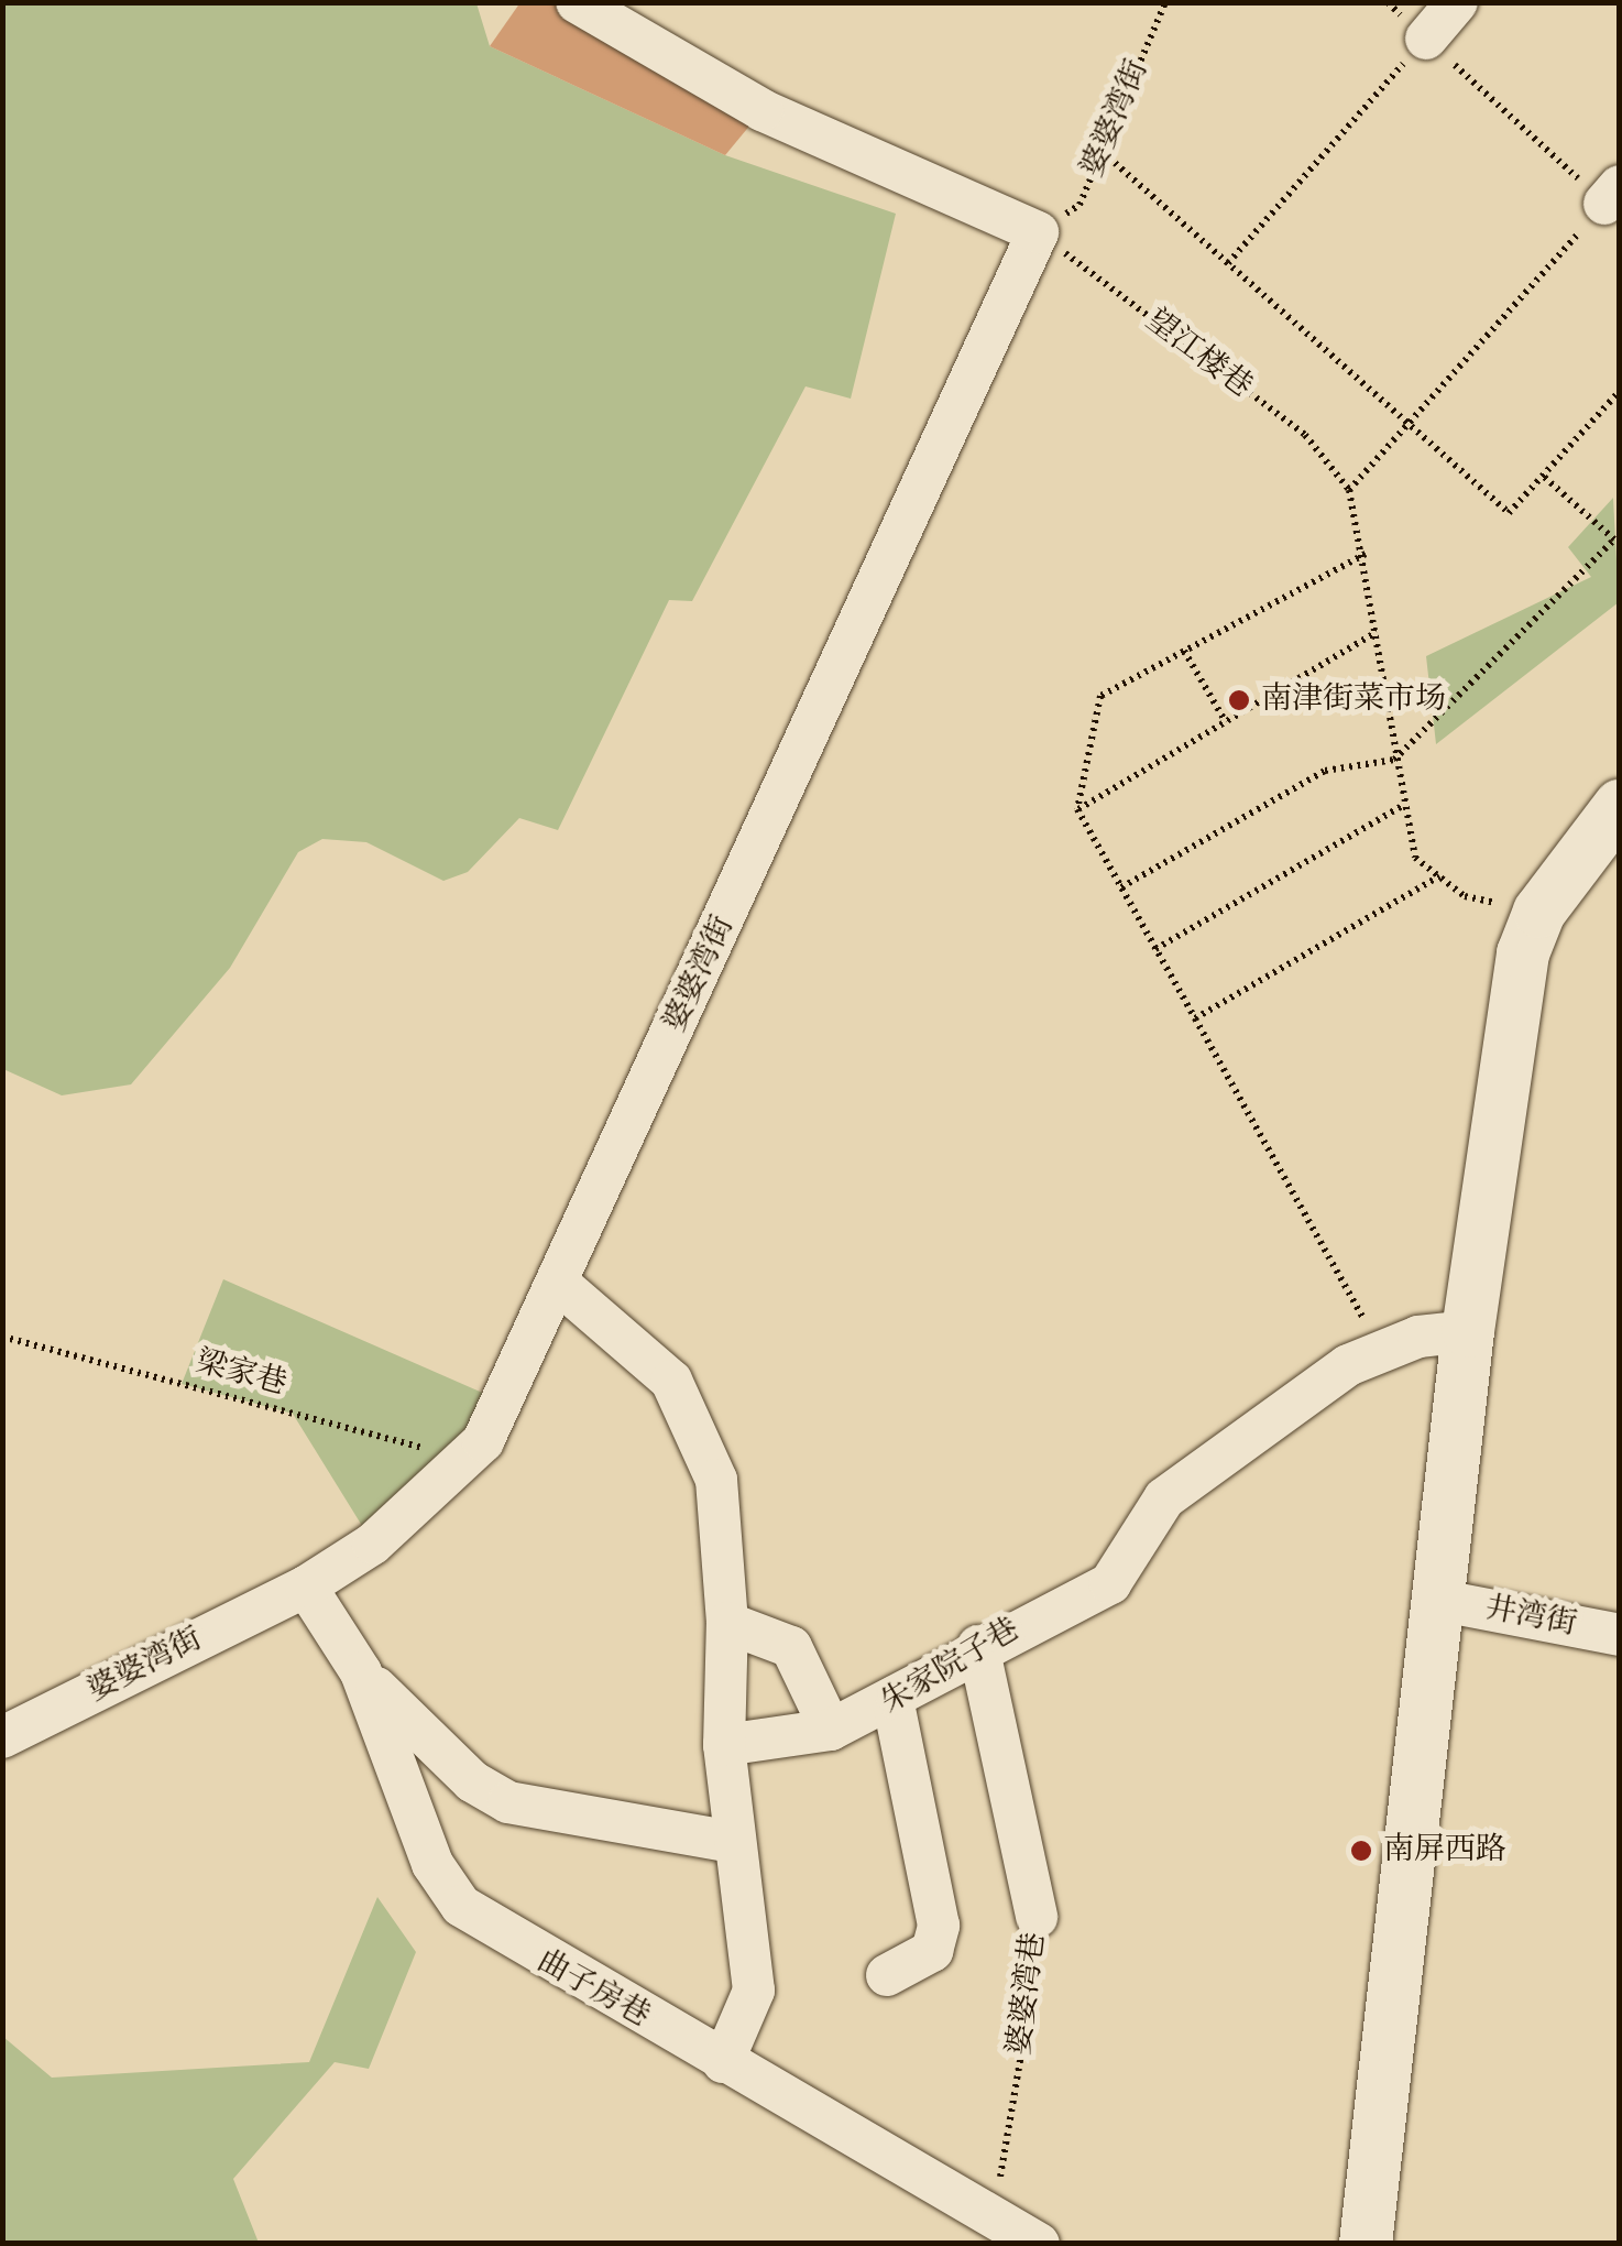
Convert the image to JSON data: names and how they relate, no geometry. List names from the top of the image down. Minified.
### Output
{"streets":{"street":["婆婆湾街","井湾街","朱家院子巷","曲子房巷","婆婆湾巷"],"path":["望江楼巷","梁家巷"]},"crossings":[["婆婆湾街","望江楼巷"],["婆婆湾街","梁家巷"],["婆婆湾街","曲子房巷"],["朱家院子巷","婆婆湾巷"],["曲子房巷","婆婆湾巷"]],"places":["南津街菜市场","南屏西路"]}
